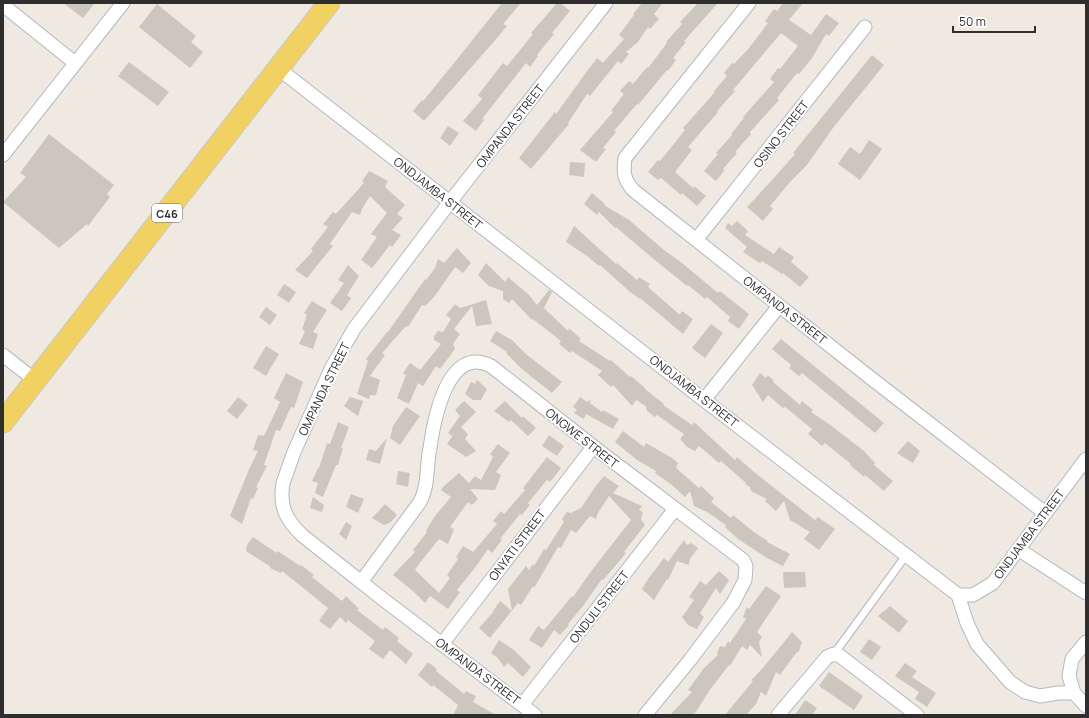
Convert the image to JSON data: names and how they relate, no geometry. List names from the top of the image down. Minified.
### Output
{"streets":{"main road":["C46"],"street":["OMPANDA STREET","OSINO STREET","ONDJAMBA STREET","ONGWE STREET","ONYATI STREET","ONDULI STREET"]},"crossings":[["OMPANDA STREET","OSINO STREET"],["OMPANDA STREET","ONDJAMBA STREET"],["OMPANDA STREET","ONGWE STREET"],["OMPANDA STREET","ONYATI STREET"],["OMPANDA STREET","ONDULI STREET"],["ONDJAMBA STREET","C46"],["ONGWE STREET","ONYATI STREET"],["ONGWE STREET","ONDULI STREET"]],"scale_bar":"50 m"}
